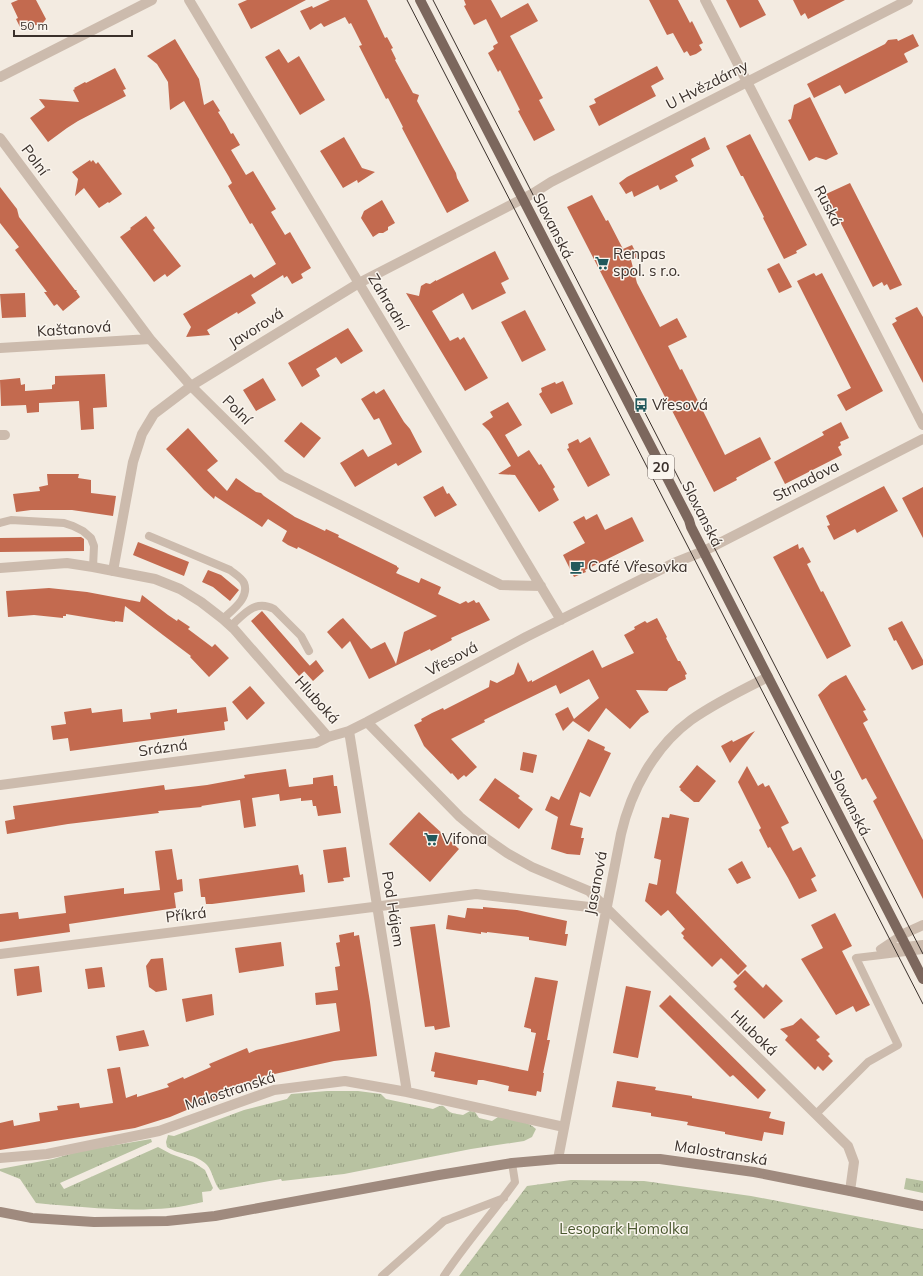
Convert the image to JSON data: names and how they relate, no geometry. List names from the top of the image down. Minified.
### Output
{"streets":{"main road":["Slovanská","20","Malostranská"],"street":["U Hvězdárny","Polní","Ruská","Zahradní","Javorová","Kaštanová","Strnadova","Vřesová","Hluboká","Srázná","Jasanová","Pod Hájem","Příkrá"]},"crossings":[["U Hvězdárny","Ruská"],["U Hvězdárny","Slovanská"],["U Hvězdárny","Javorová"],["Polní","Zahradní"],["Polní","Javorová"],["Polní","Kaštanová"],["Slovanská","Javorová"],["Slovanská","Strnadova"],["Slovanská","Vřesová"],["Slovanská","Jasanová"],["Zahradní","Javorová"],["Zahradní","Vřesová"],["Javorová","Hluboká"],["Strnadova","Vřesová"],["Vřesová","Hluboká"],["Hluboká","Srázná"],["Hluboká","Jasanová"],["Hluboká","Pod Hájem"],["Hluboká","Malostranská"],["Jasanová","Malostranská"],["Pod Hájem","Příkrá"],["Pod Hájem","Malostranská"]],"parks":["Lesopark Homolka"],"places":{"supermarket":["Renpas spol. s r.o.","Vifona"],"bus stop":["Vřesová"],"cafe":["Café Vřesovka"]},"scale_bar":"50 m"}
